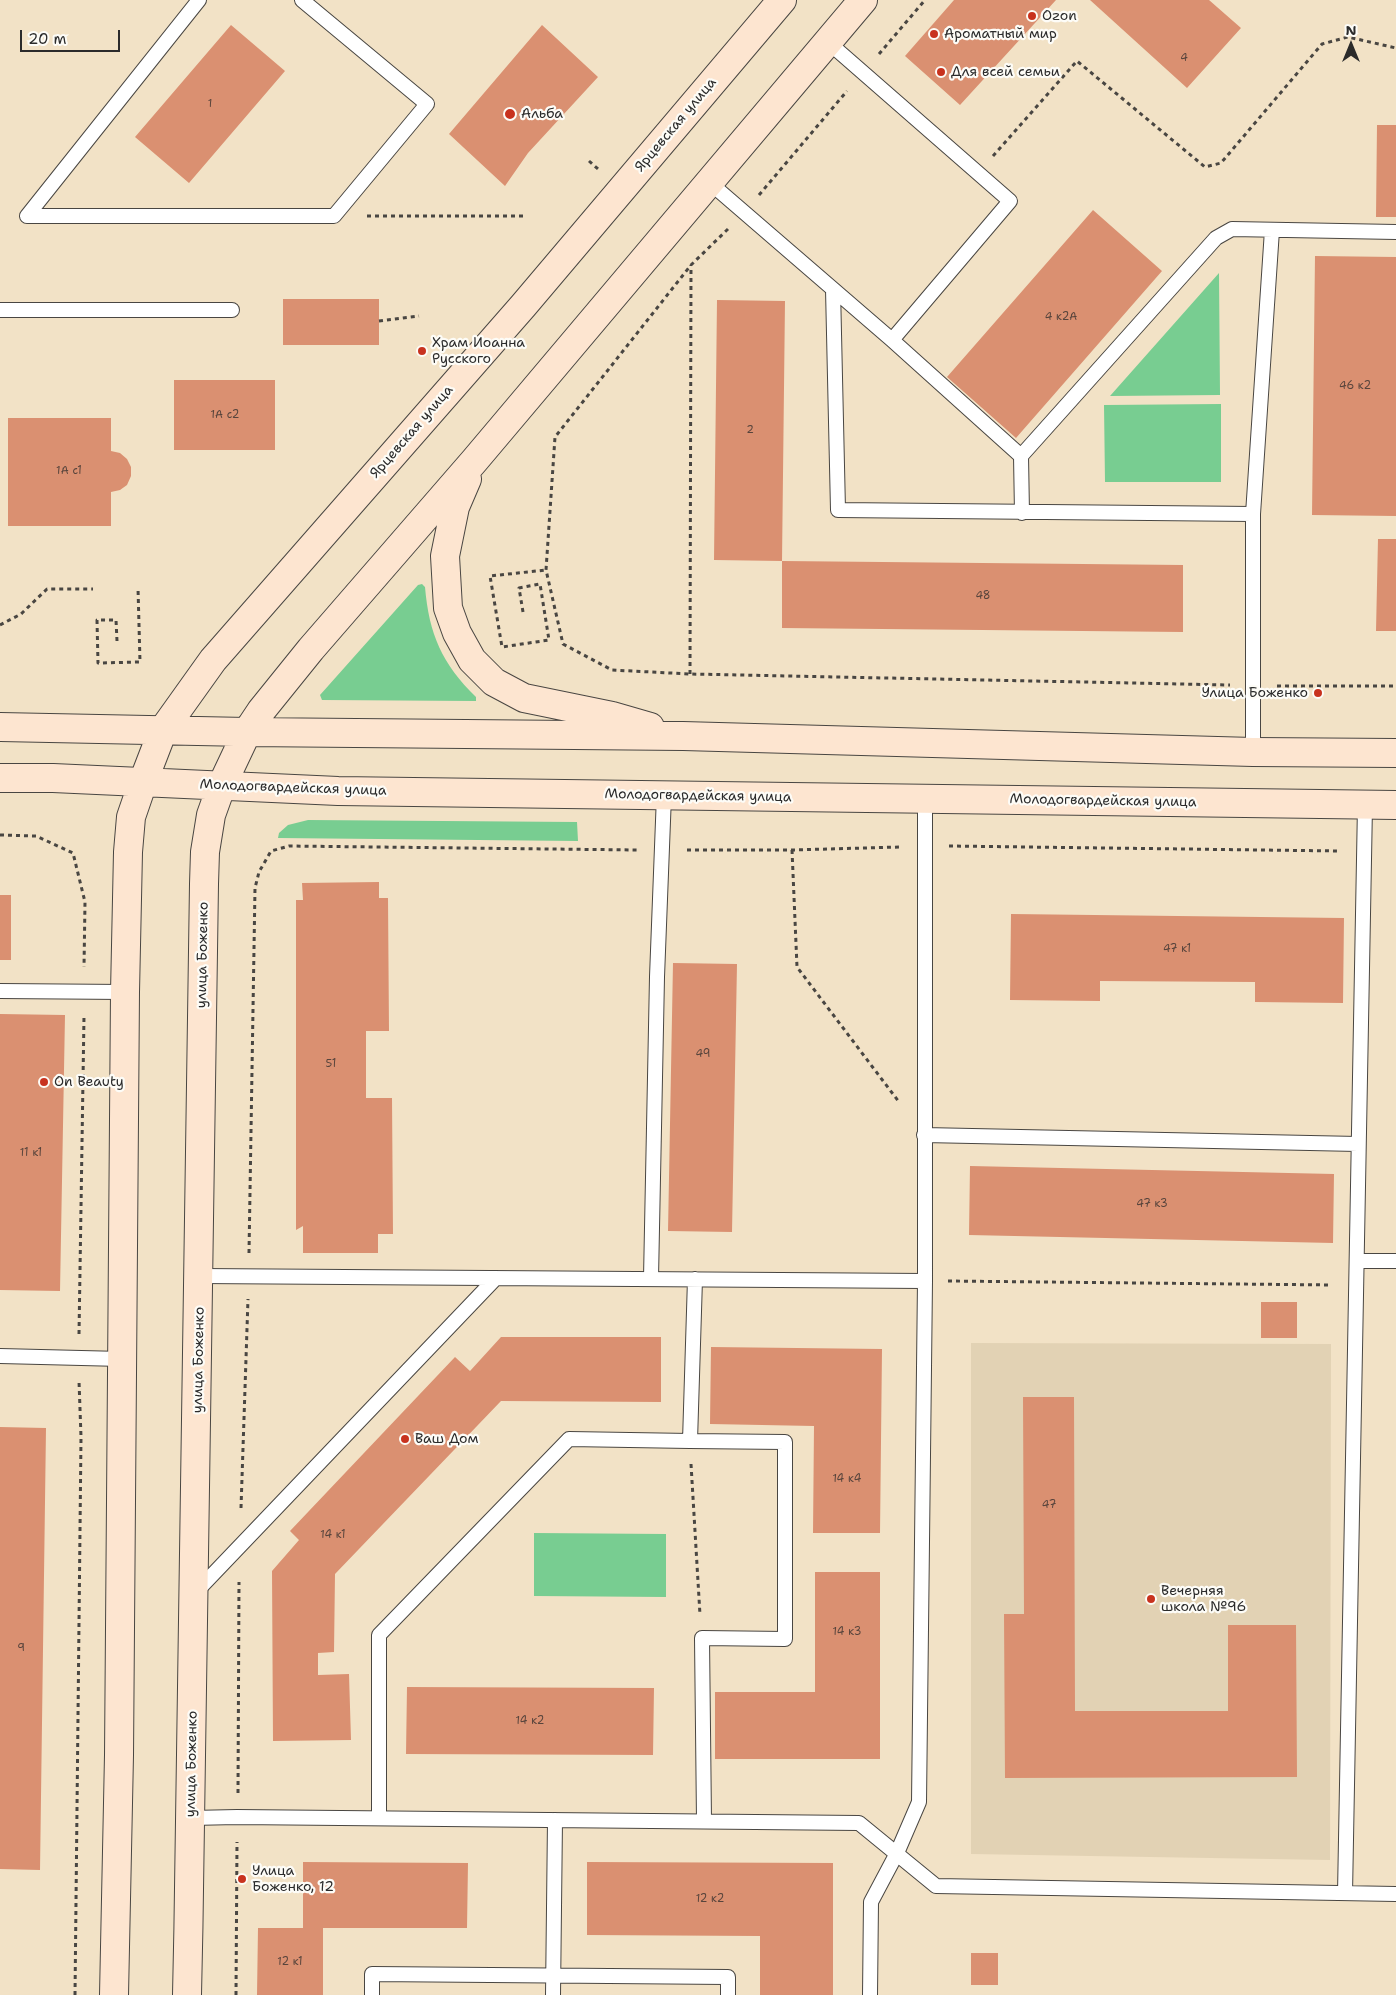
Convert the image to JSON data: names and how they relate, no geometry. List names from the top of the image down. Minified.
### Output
{"streets":{"main road":["Ярцевская улица","Молодогвардейская улица","улица Боженко"]},"crossings":[["Молодогвардейская улица","улица Боженко"]],"places":["Ozon","Ароматный мир","Для всей семьи","Альба","Храм Иоанна Русского","Улица Боженко","On Beauty","Ваш Дом","Вечерняя школа №96","Улица Боженко, 12"],"house_numbers":["4","1","4 к2А","46 к2","1А с2","2","1А с1","48","47 к1","49","51","11 к1","47 к3","14 к4","47","14 к1","14 к3","9","14 к2","12 к2","12 к1"],"scale_bar":"20 m","north":"top"}
